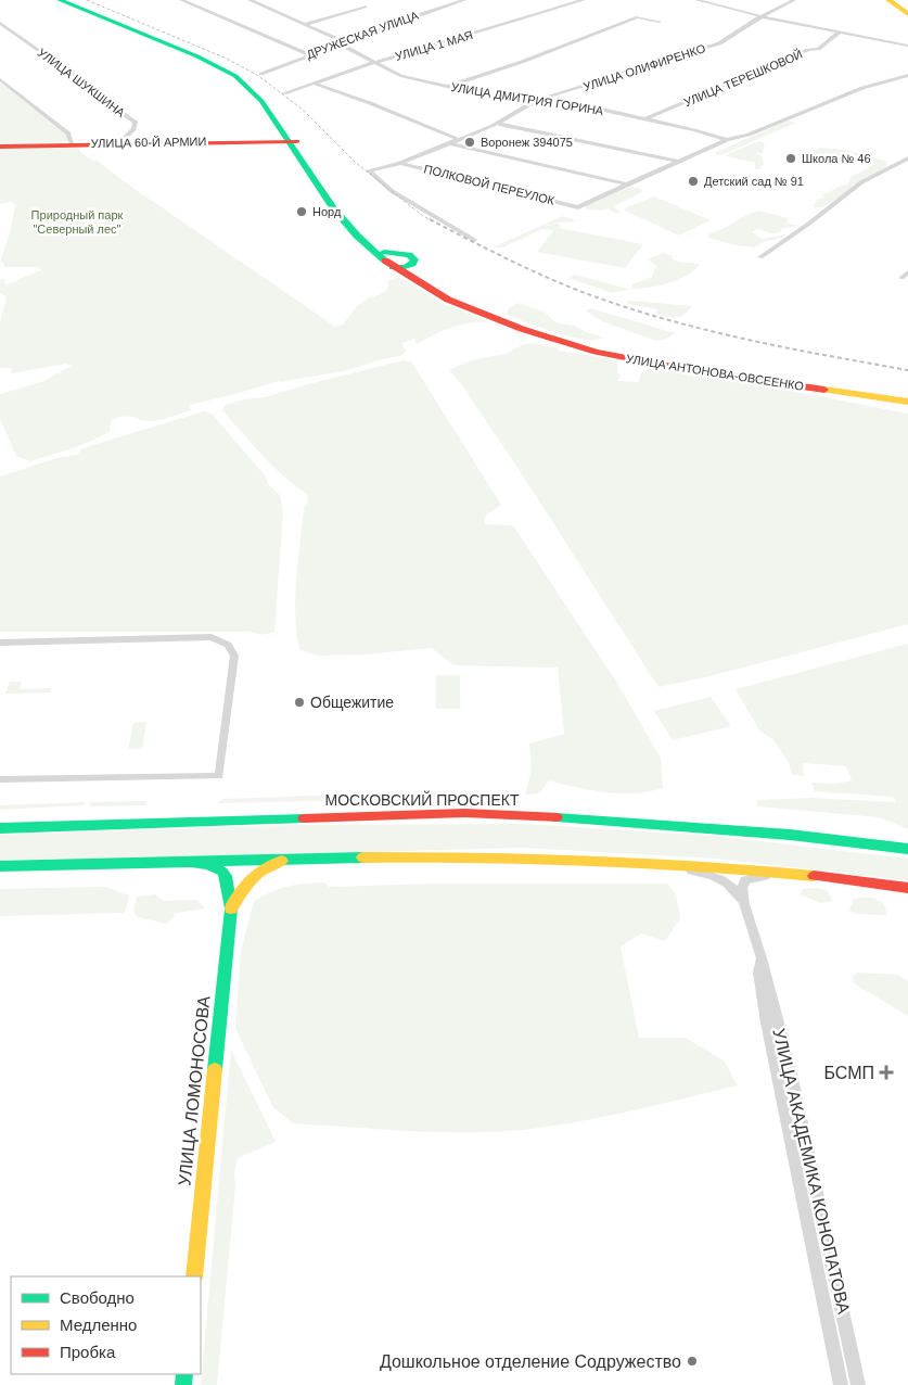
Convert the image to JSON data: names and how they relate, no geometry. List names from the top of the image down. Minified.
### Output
{"streets":{"main road":["УЛИЦА 60-Й АРМИИ","УЛИЦА АНТОНОВА-ОВСЕЕНКО","МОСКОВСКИЙ ПРОСПЕКТ","УЛИЦА ЛОМОНОСОВА"],"street":["ДРУЖЕСКАЯ УЛИЦА","УЛИЦА 1 МАЯ","УЛИЦА ОЛИФИРЕНКО","УЛИЦА ТЕРЕШКОВОЙ","УЛИЦА ШУКШИНА","УЛИЦА ДМИТРИЯ ГОРИНА","ПОЛКОВОЙ ПЕРЕУЛОК","УЛИЦА АКАДЕМИКА КОНОПАТОВА"]},"crossings":[["ДРУЖЕСКАЯ УЛИЦА","УЛИЦА ДМИТРИЯ ГОРИНА"],["УЛИЦА 1 МАЯ","УЛИЦА ДМИТРИЯ ГОРИНА"],["УЛИЦА ОЛИФИРЕНКО","УЛИЦА ДМИТРИЯ ГОРИНА"],["УЛИЦА ОЛИФИРЕНКО","ПОЛКОВОЙ ПЕРЕУЛОК"],["УЛИЦА ТЕРЕШКОВОЙ","УЛИЦА ДМИТРИЯ ГОРИНА"],["УЛИЦА ШУКШИНА","УЛИЦА 60-Й АРМИИ"],["УЛИЦА 60-Й АРМИИ","УЛИЦА АНТОНОВА-ОВСЕЕНКО"]],"parks":["Природный парк \"Северный лес\""],"places":{"other":["Воронеж 394075","Школа № 46","Детский сад № 91","Норд","Общежитие","Дошкольное отделение Содружество"],"health":["БСМП"]},"legend":["Свободно","Медленно","Пробка"]}
